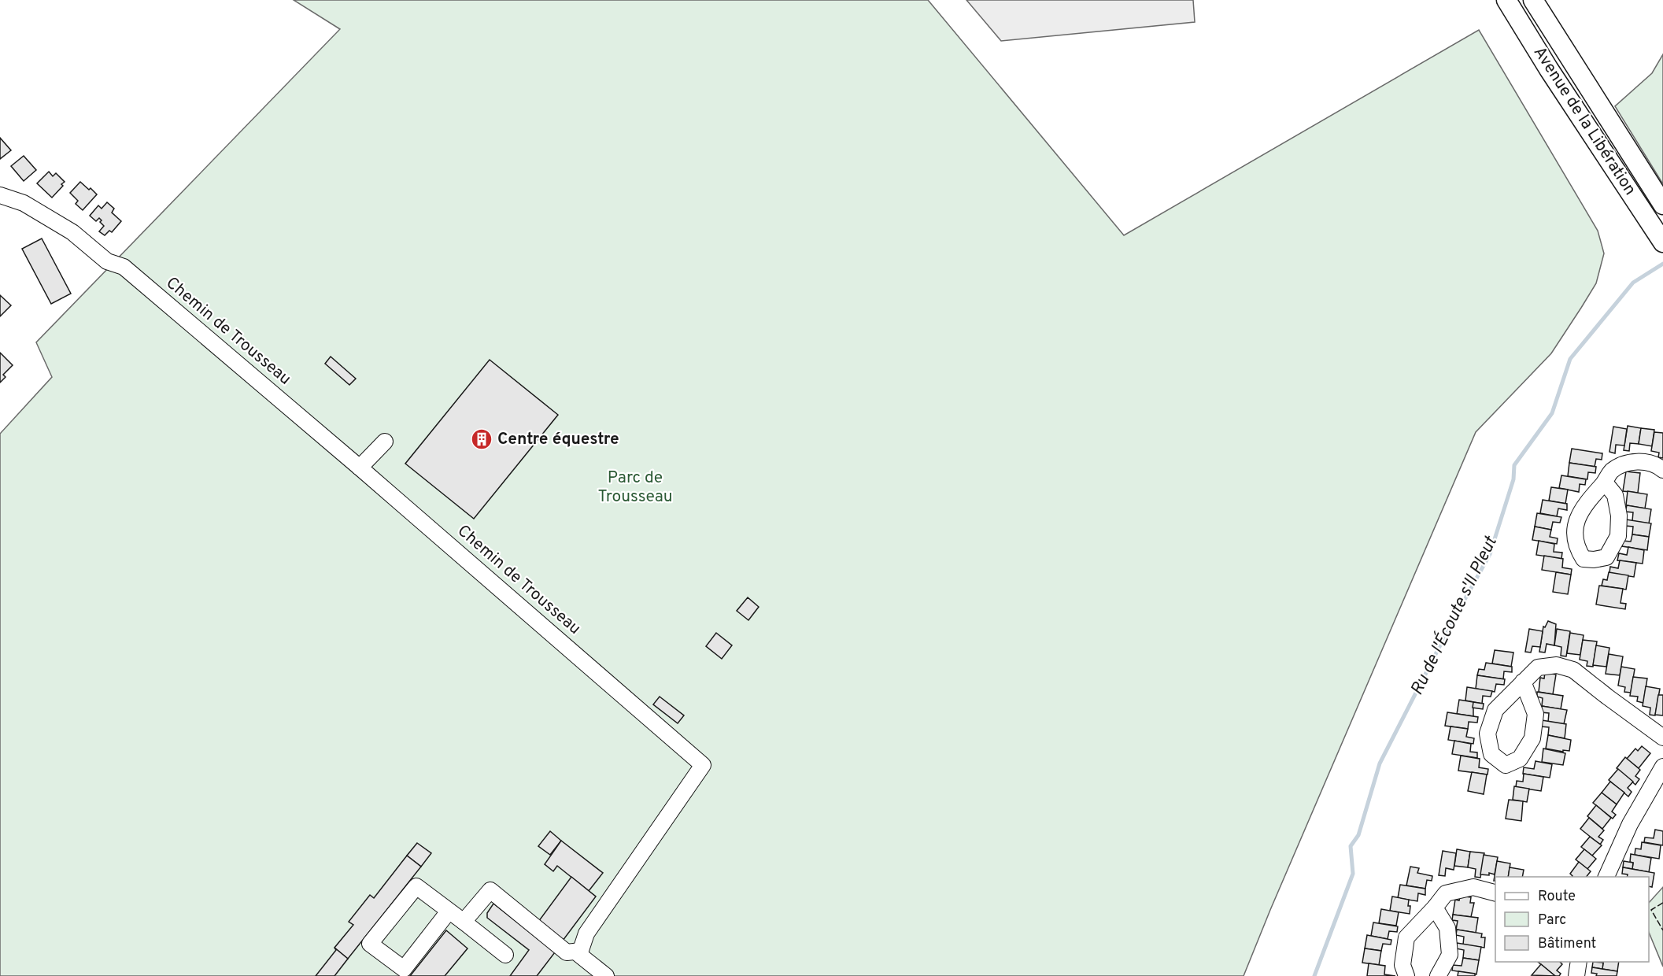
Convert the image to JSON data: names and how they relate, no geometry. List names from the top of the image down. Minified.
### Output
{"streets":{"main road":["Avenue de la Libération"],"street":["Chemin de Trousseau"]},"water":["Ru de l'Écoute s'Il Pleut"],"parks":["Parc de Trousseau"],"places":{"building":["Centre équestre"]},"legend":["Route","Parc","Bâtiment"]}
